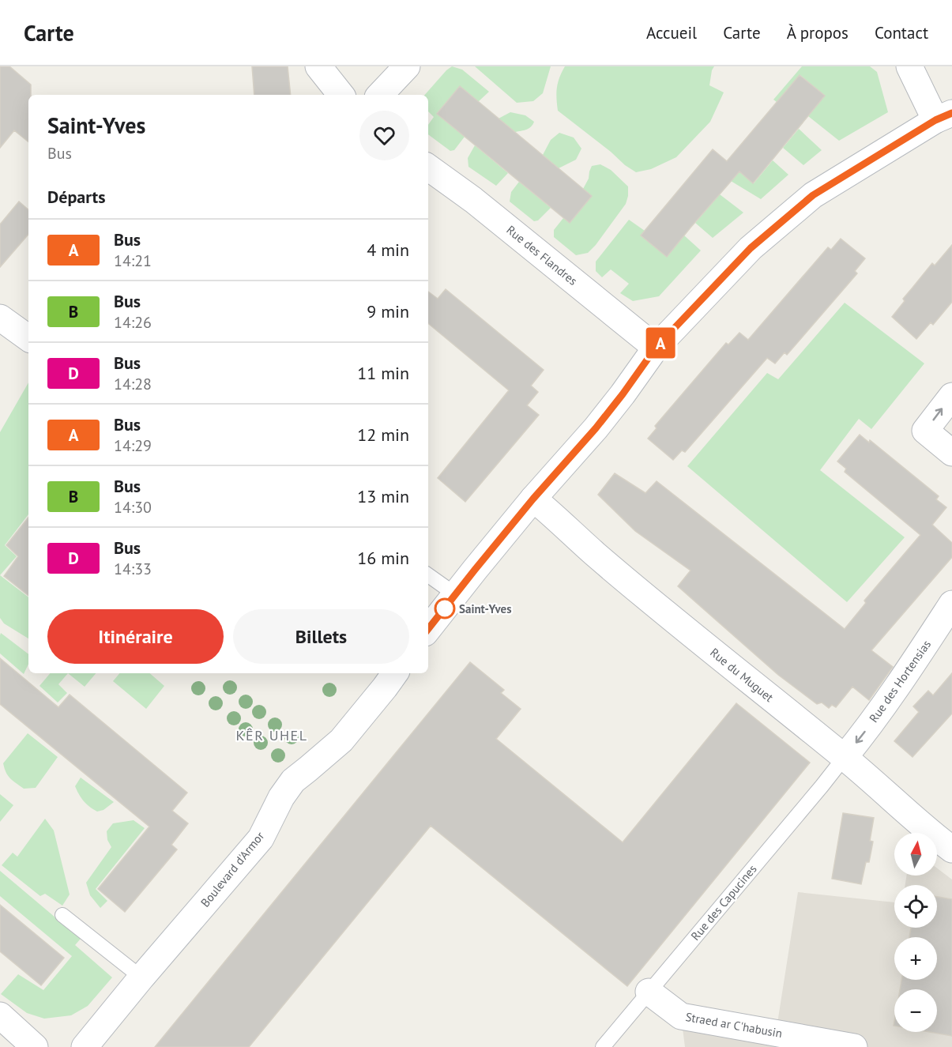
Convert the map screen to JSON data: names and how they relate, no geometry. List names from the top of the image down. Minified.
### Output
{"streets":{"street":["Rue des Flandres","Rue du Muguet","Rue des Hortensias","Boulevard d'Armor","Straed ar C'habusin"],"lane":["Rue des Capucines"]},"crossings":[["Rue du Muguet","Rue des Hortensias"],["Rue du Muguet","Rue des Capucines"],["Rue des Hortensias","Rue des Capucines"],["Rue des Capucines","Straed ar C'habusin"]],"one_way":["Rue des Hortensias"],"districts":["KÊR UHEL"],"places":["Saint-Yves"],"lines":["bus line A"],"north":"top","page":{"header":"Carte","nav":["Accueil","Carte","À propos","Contact"],"on_map":"A","heading":[["Saint-Yves","Bus"],"Départs"],"list":[{"mark":"A","name":"Bus","note":"14:21","value":"4 min"},{"mark":"B","name":"Bus","note":"14:26","value":"9 min"},{"mark":"D","name":"Bus","note":"14:28","value":"11 min"},{"mark":"A","name":"Bus","note":"14:29","value":"12 min"},{"mark":"B","name":"Bus","note":"14:30","value":"13 min"},{"mark":"D","name":"Bus","note":"14:33","value":"16 min"}],"buttons":["Itinéraire","Billets"],"map_buttons":["+","−"]}}
